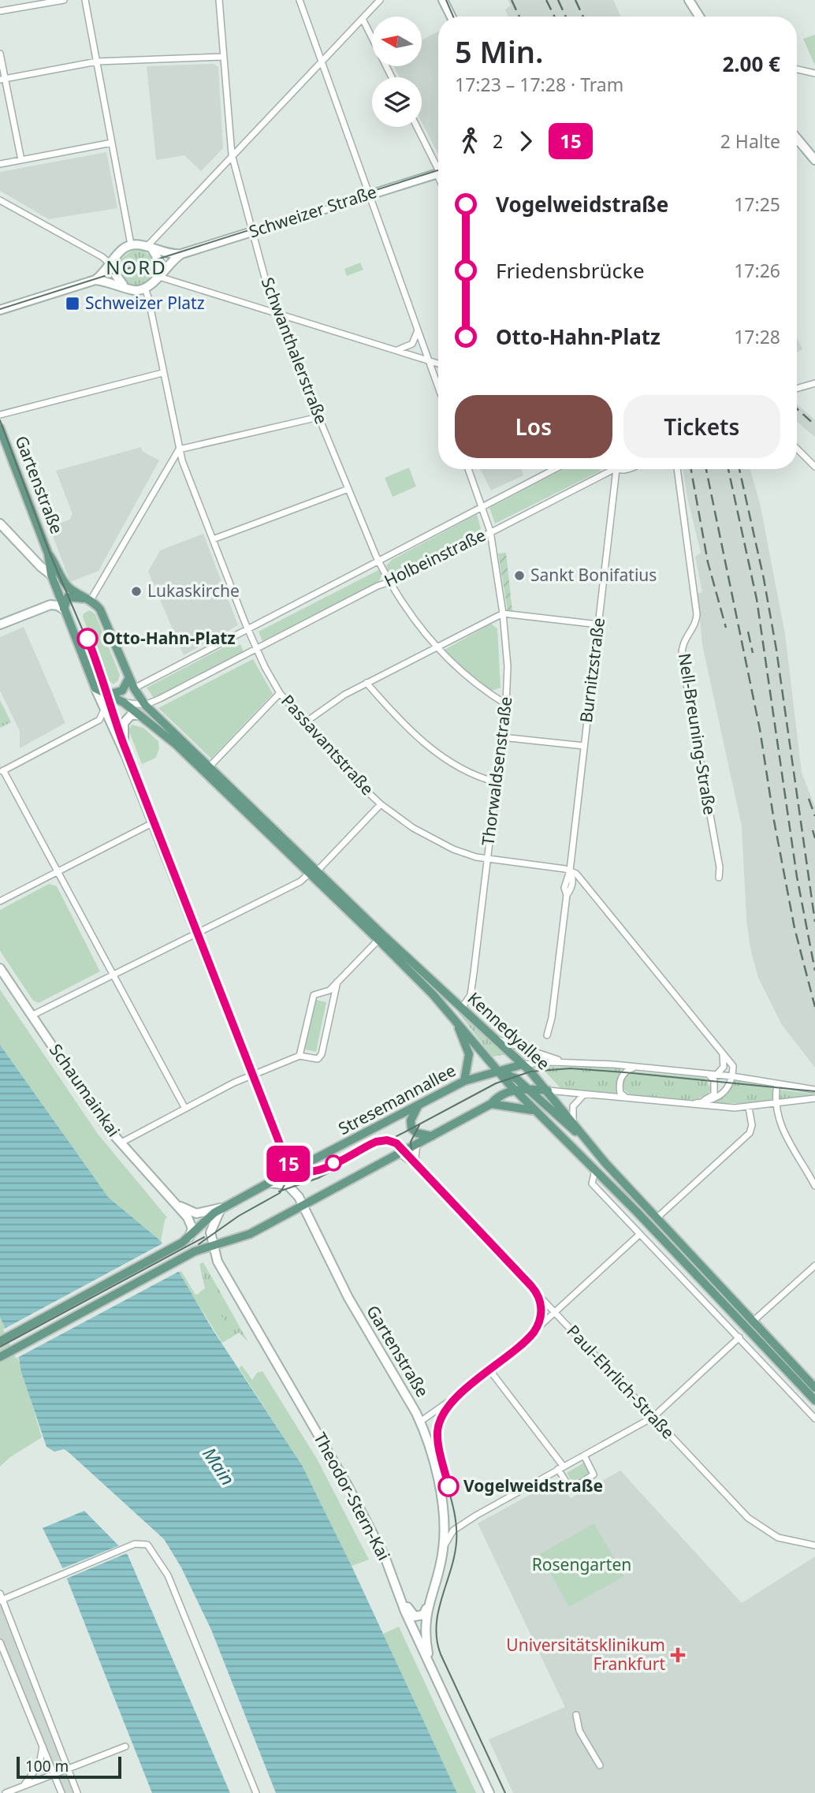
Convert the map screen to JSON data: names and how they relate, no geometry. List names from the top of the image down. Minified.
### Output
{"streets":{"main road":["Gartenstraße","Kennedyallee","Stresemannallee"],"street":["Schweizer Straße","Schwanthalerstraße","Holbeinstraße","Burnitzstraße","Nell-Breuning-Straße","Passavantstraße","Thorwaldsenstraße","Schaumainkai","Paul-Ehrlich-Straße","Theodor-Stern-Kai"]},"crossings":[["Schweizer Straße","Schwanthalerstraße"],["Schwanthalerstraße","Holbeinstraße"],["Schwanthalerstraße","Thorwaldsenstraße"],["Gartenstraße","Holbeinstraße"],["Gartenstraße","Kennedyallee"],["Gartenstraße","Stresemannallee"],["Gartenstraße","Theodor-Stern-Kai"],["Holbeinstraße","Burnitzstraße"],["Holbeinstraße","Passavantstraße"],["Holbeinstraße","Thorwaldsenstraße"],["Burnitzstraße","Passavantstraße"],["Passavantstraße","Thorwaldsenstraße"],["Thorwaldsenstraße","Kennedyallee"],["Kennedyallee","Stresemannallee"],["Schaumainkai","Stresemannallee"]],"districts":["NORD"],"water":["Main"],"parks":["Rosengarten"],"places":{"transit":["Schweizer Platz"],"other":["Sankt Bonifatius","Lukaskirche","Otto-Hahn-Platz","Vogelweidstraße"],"health":["Universitätsklinikum Frankfurt"]},"lines":["tram line 15"],"scale_bar":"100 m","north":"left","page":{"on_map":"15","heading":["5 Min.","17:23 – 17:28 · Tram","2.00 €"],"legs":["2","15","2 Halte"],"list":[{"name":"Vogelweidstraße","value":"17:25"},{"name":"Friedensbrücke","value":"17:26"},{"name":"Otto-Hahn-Platz","value":"17:28"}],"buttons":["Los","Tickets"],"scale":"100 m"}}
